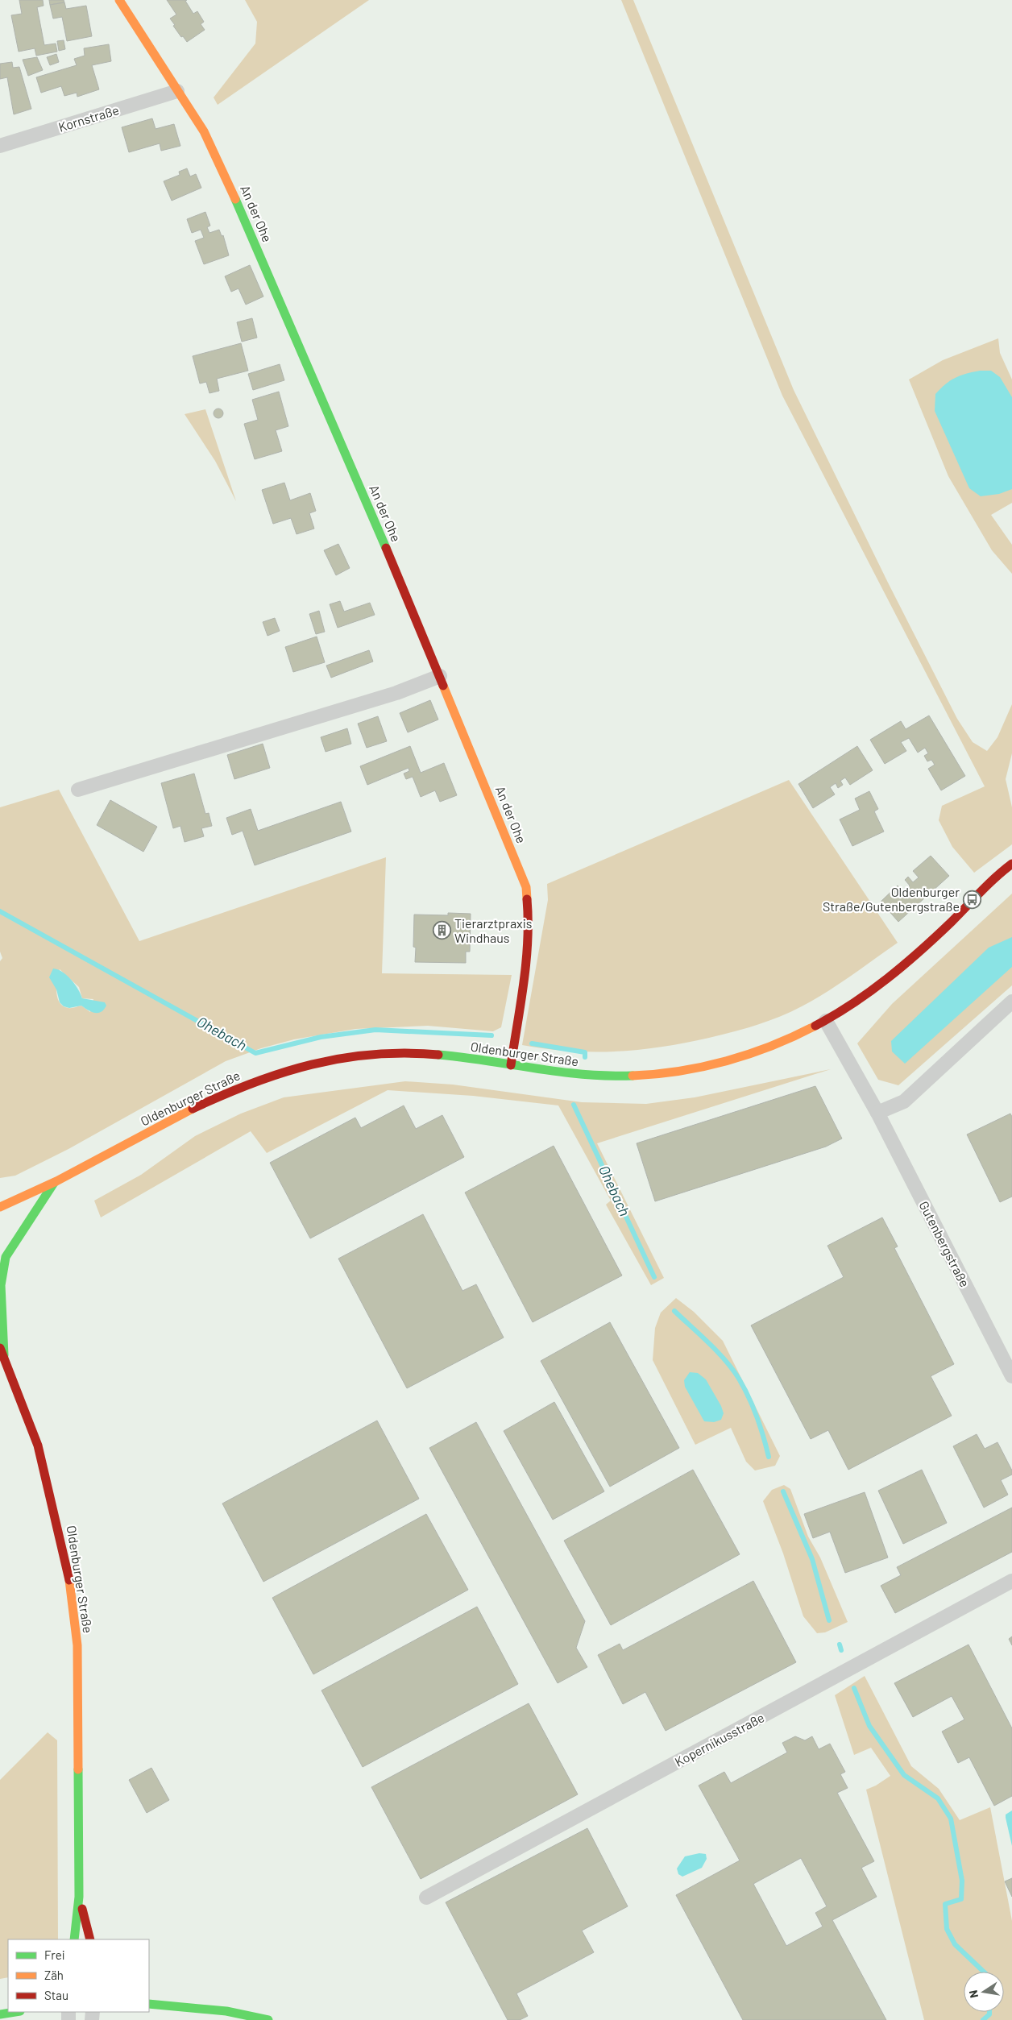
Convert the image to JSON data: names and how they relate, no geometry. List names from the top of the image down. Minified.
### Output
{"streets":{"main road":["An der Ohe","Oldenburger Straße"],"street":["Kornstraße","Gutenbergstraße","Kopernikusstraße"]},"crossings":[["Kornstraße","An der Ohe"],["An der Ohe","Oldenburger Straße"],["Oldenburger Straße","Gutenbergstraße"]],"water":["Ohebach"],"places":{"bus stop":["Oldenburger Straße/Gutenbergstraße"],"building":["Tierarztpraxis Windhaus"]},"legend":["Frei","Zäh","Stau"],"north":"left"}
